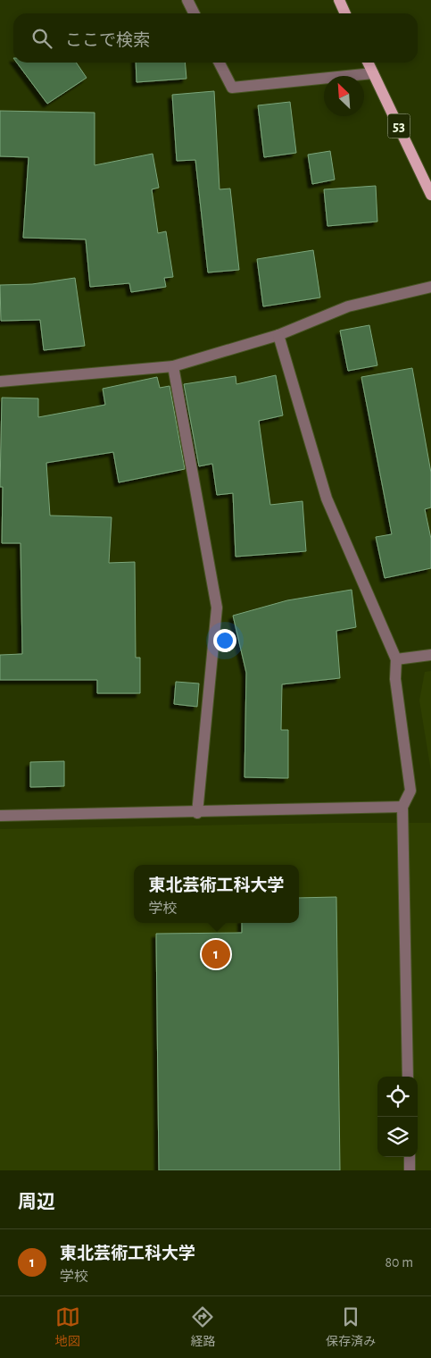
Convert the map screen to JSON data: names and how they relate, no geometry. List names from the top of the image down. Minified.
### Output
{"streets":{"main road":["53"]},"north":"top left","page":{"search":"ここで検索","popup":["東北芸術工科大学","学校"],"pins":"1","heading":"周辺","list":[{"mark":"1","name":"東北芸術工科大学","note":"学校","value":"80 m"}],"nav":["地図","経路","保存済み"]}}
